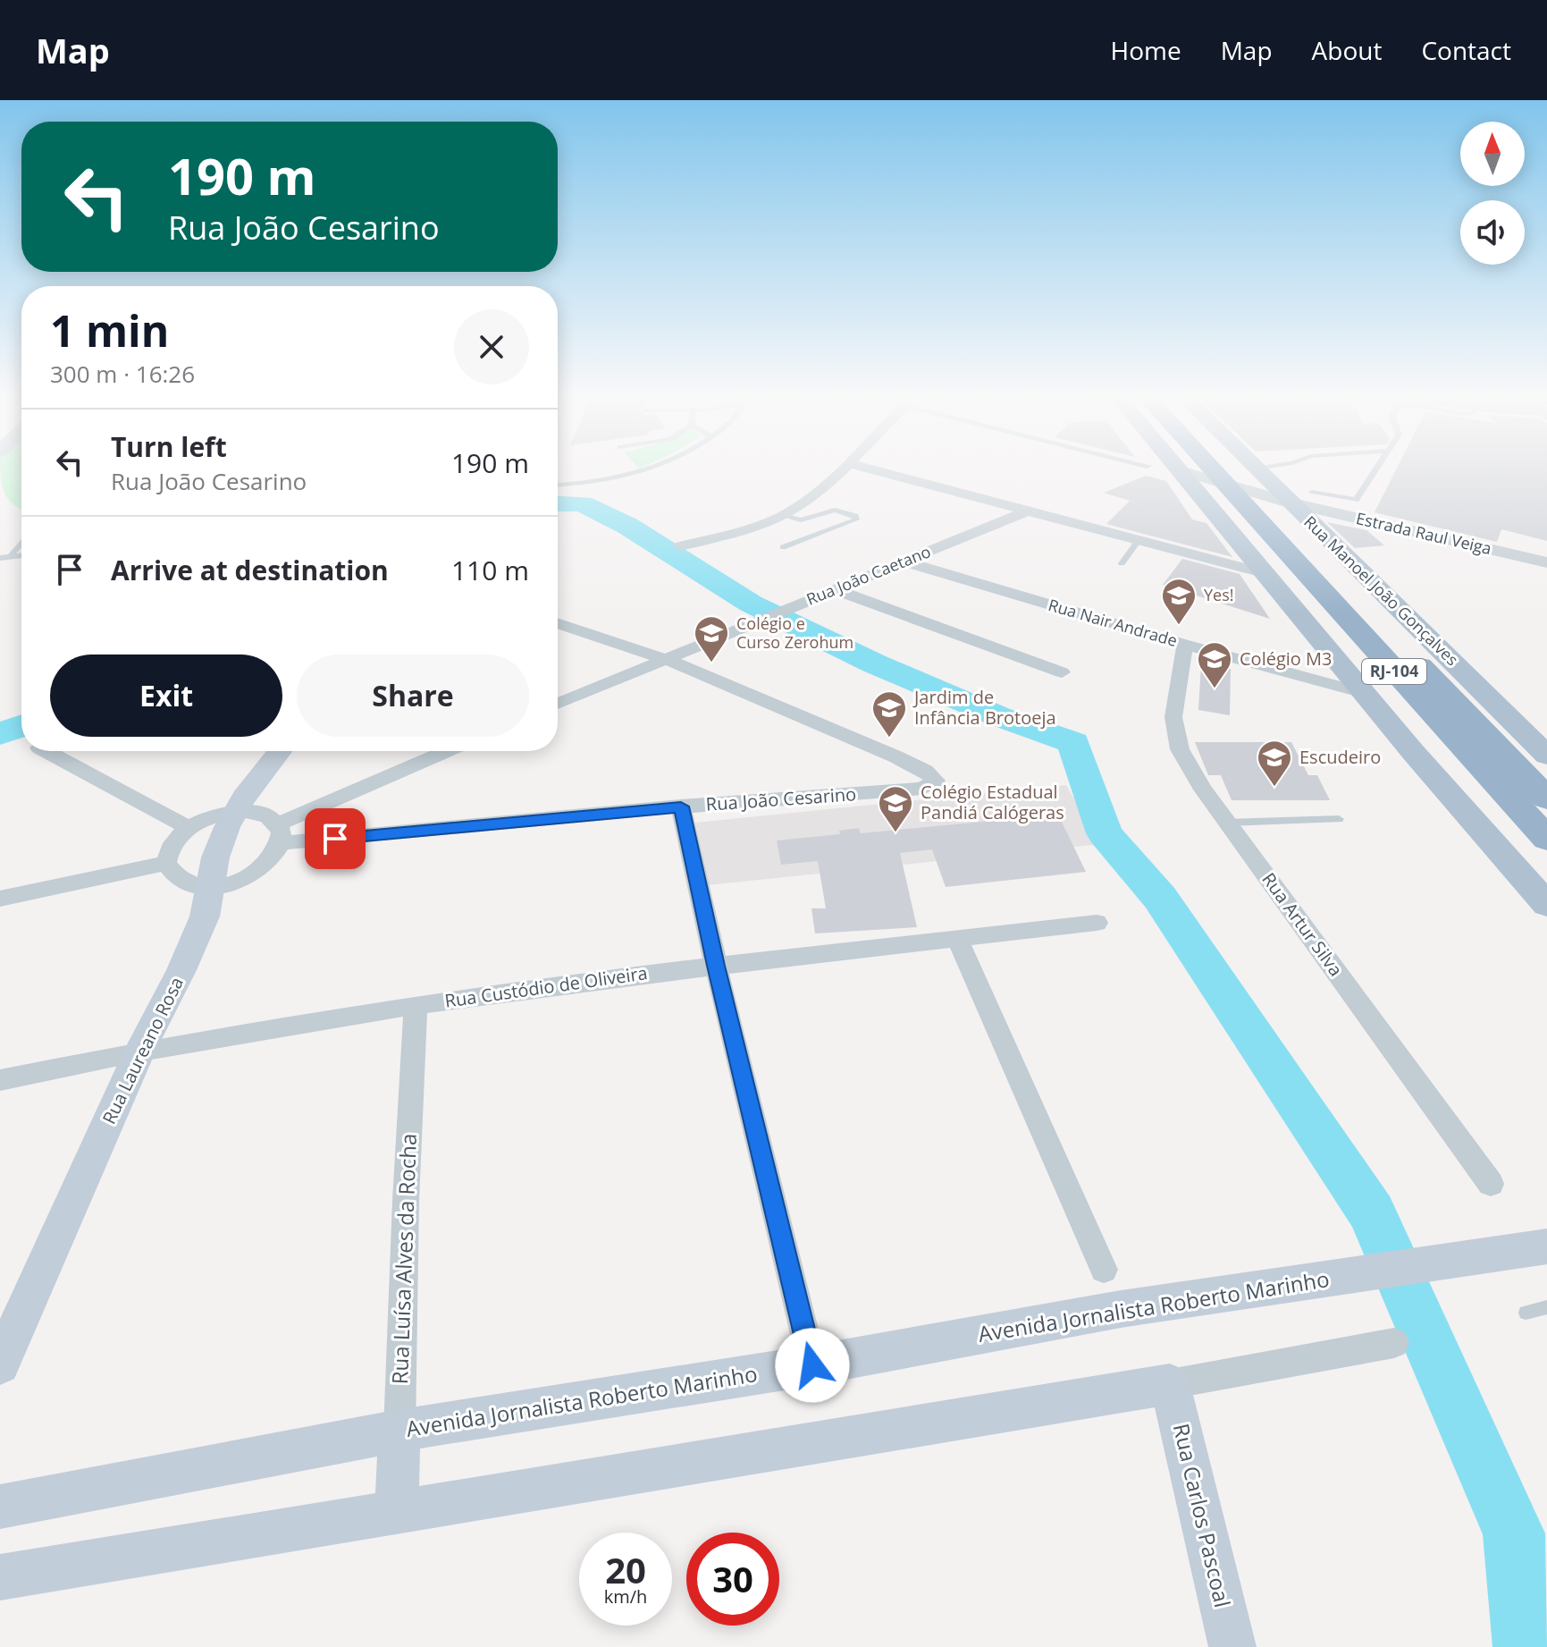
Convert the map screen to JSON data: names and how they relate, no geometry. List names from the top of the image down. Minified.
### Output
{"streets":{"highway":["RJ-104"],"main road":["Rua Manoel João Gonçalves","Rua Laureano Rosa","Rua Luísa Alves da Rocha","Avenida Jornalista Roberto Marinho","Rua Carlos Pascoal"],"street":["Estrada Raul Veiga","Rua João Caetano","Rua Nair Andrade","Rua João Cesarino","Rua Artur Silva","Rua Custódio de Oliveira"]},"crossings":[["Estrada Raul Veiga","Rua Manoel João Gonçalves"],["Estrada Raul Veiga","RJ-104"],["Rua João Caetano","Rua Nair Andrade"],["Rua João Caetano","Rua João Cesarino"],["Rua Manoel João Gonçalves","RJ-104"],["Rua Nair Andrade","Rua Artur Silva"],["Rua Custódio de Oliveira","Rua Laureano Rosa"],["Rua Custódio de Oliveira","Rua Luísa Alves da Rocha"],["Rua Luísa Alves da Rocha","Avenida Jornalista Roberto Marinho"]],"places":{"school or university":["Yes!","Colégio e Curso Zerohum","Colégio M3","Jardim de Infância Brotoeja","Escudeiro","Colégio Estadual Pandiá Calógeras"]},"north":"top","page":{"header":"Map","nav":["Home","Map","About","Contact"],"turn":["190 m","Rua João Cesarino"],"heading":["1 min","300 m · 16:26"],"list":[{"name":"Turn left","note":"Rua João Cesarino","value":"190 m"},{"name":"Arrive at destination","value":"110 m"}],"buttons":["Exit","Share"],"speed":"20 km/h","limit":"30"}}
